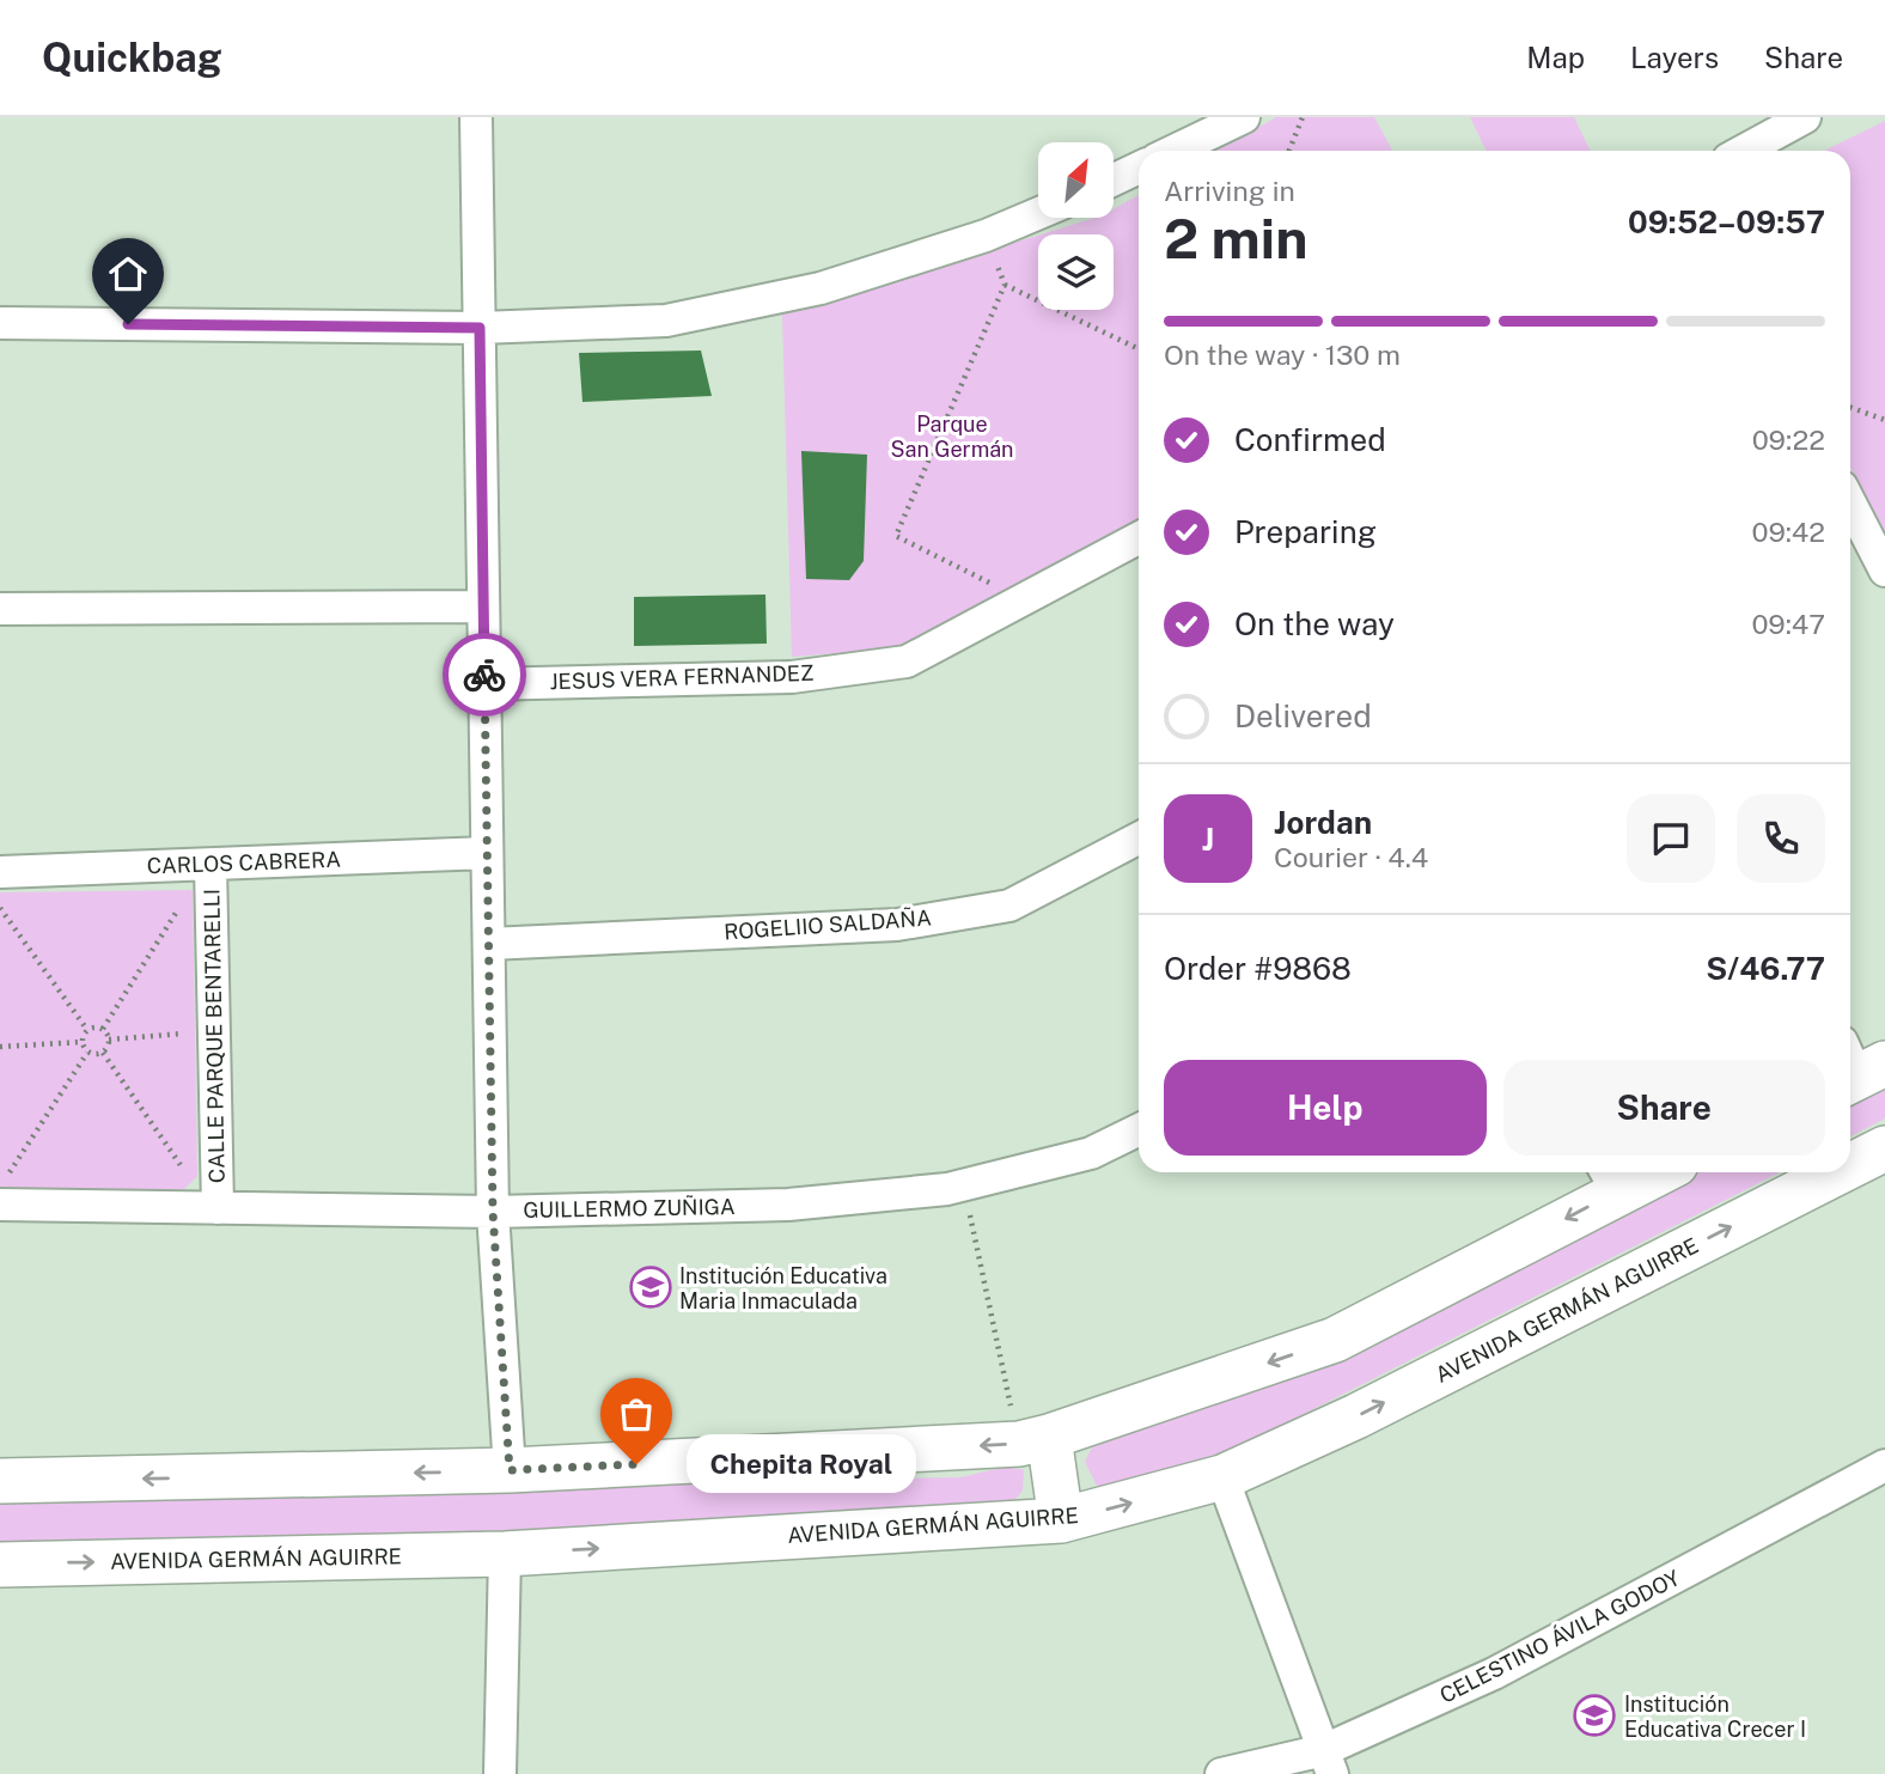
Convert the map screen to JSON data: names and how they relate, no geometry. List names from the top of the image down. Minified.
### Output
{"streets":{"main road":["AVENIDA GERMÁN AGUIRRE"],"street":["JESUS VERA FERNANDEZ","CARLOS CABRERA","ROGELIIO SALDAÑA","CALLE PARQUE BENTARELLI","GUILLERMO ZUÑIGA","CELESTINO ÁVILA GODOY"]},"crossings":[["CARLOS CABRERA","CALLE PARQUE BENTARELLI"],["CALLE PARQUE BENTARELLI","GUILLERMO ZUÑIGA"]],"parks":["Parque San Germán"],"places":{"school or university":["Institución Educativa Maria Inmaculada","Institución Educativa Crecer I"],"other":["Chepita Royal"]},"north":"top right","page":{"header":"Quickbag","nav":["Map","Layers","Share"],"heading":["2 min","Arriving in","09:52–09:57"],"panel":["Jordan","Courier · 4.4","Order #9868","S/46.77"],"bar":"On the way · 130 m","list":[["Confirmed","09:22"],["Preparing","09:42"],["On the way","09:47"],"Delivered"],"round":"J","buttons":["Help","Share"],"bubble":"Chepita Royal"}}
